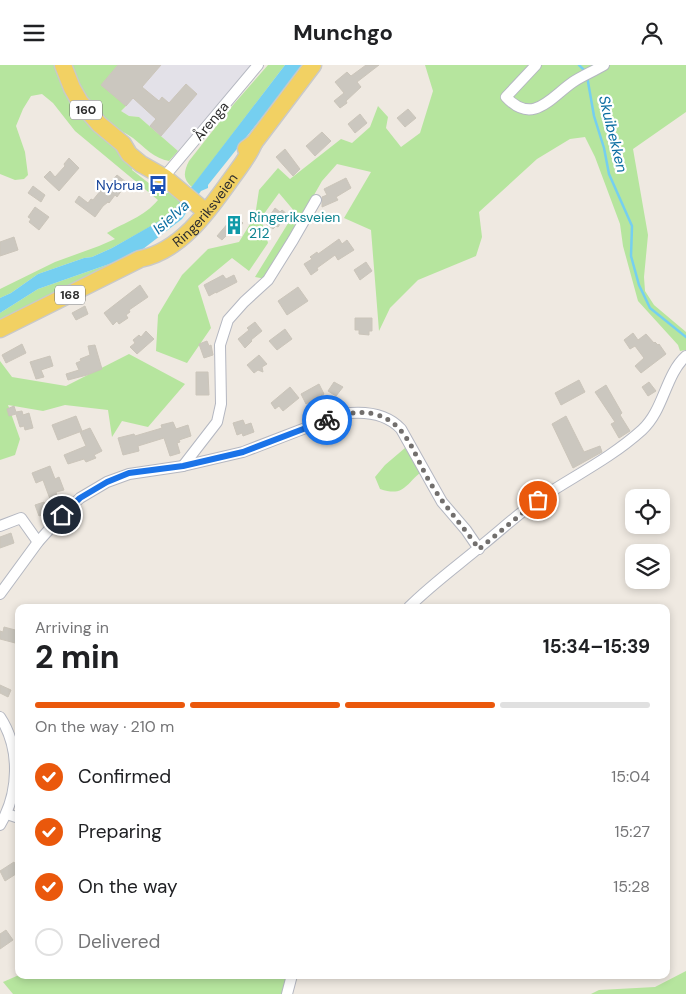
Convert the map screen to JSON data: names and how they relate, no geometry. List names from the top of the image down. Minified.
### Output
{"streets":{"main road":["160","Ringeriksveien","168"],"street":["Årenga"]},"crossings":[["160","Årenga"],["160","Ringeriksveien"]],"water":["Skuibekken","Isielva"],"places":{"bus stop":["Nybrua"],"building":["Ringeriksveien 212"]},"page":{"header":"Munchgo","heading":["2 min","Arriving in","15:34–15:39"],"bar":"On the way · 210 m","list":[["Confirmed","15:04"],["Preparing","15:27"],["On the way","15:28"],"Delivered"]}}
